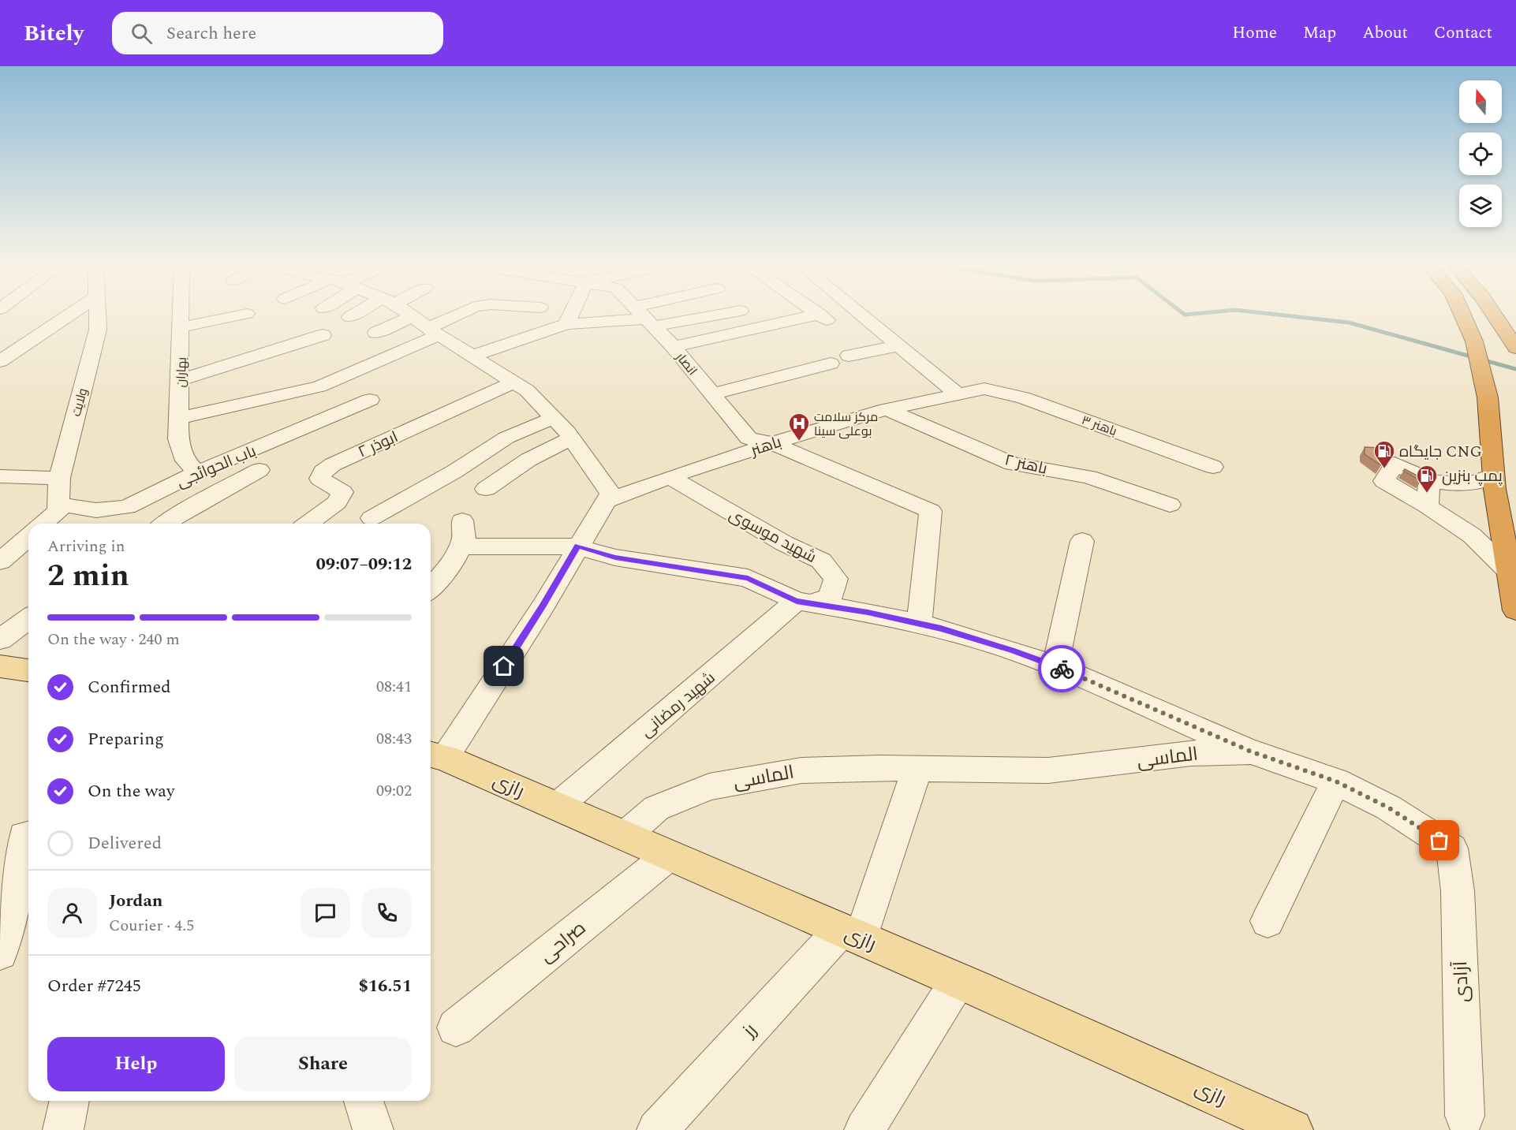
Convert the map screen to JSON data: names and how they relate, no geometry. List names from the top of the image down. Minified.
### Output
{"streets":{"main road":["رازی"],"street":["انصار","بهاران","ولایت","باهنر ۳","ابوذر ۲","باهنر","باهنر ۲","باب الحوائجی","شهید موسوی","شهید رمضانی","الماسی","صراحی","آزادی","رز"]},"crossings":[["انصار","باهنر"],["بهاران","باب الحوائجی"],["ولایت","باب الحوائجی"],["باهنر ۳","باهنر"],["باهنر","باهنر ۲"],["باهنر","شهید موسوی"],["شهید موسوی","شهید رمضانی"],["شهید رمضانی","رازی"],["الماسی","رازی"],["الماسی","آزادی"],["رازی","صراحی"],["رازی","رز"]],"places":{"hospital":["مرکز سلامت بوعلی سینا"],"fuel station":["جایگاه CNG","پمپ بنزین"]},"north":"top","page":{"header":"Bitely","search":"Search here","nav":["Home","Map","About","Contact"],"heading":["2 min","Arriving in","09:07–09:12"],"panel":["Jordan","Courier · 4.5","Order #7245","$16.51"],"bar":"On the way · 240 m","list":[["Confirmed","08:41"],["Preparing","08:43"],["On the way","09:02"],"Delivered"],"buttons":["Help","Share"]}}
